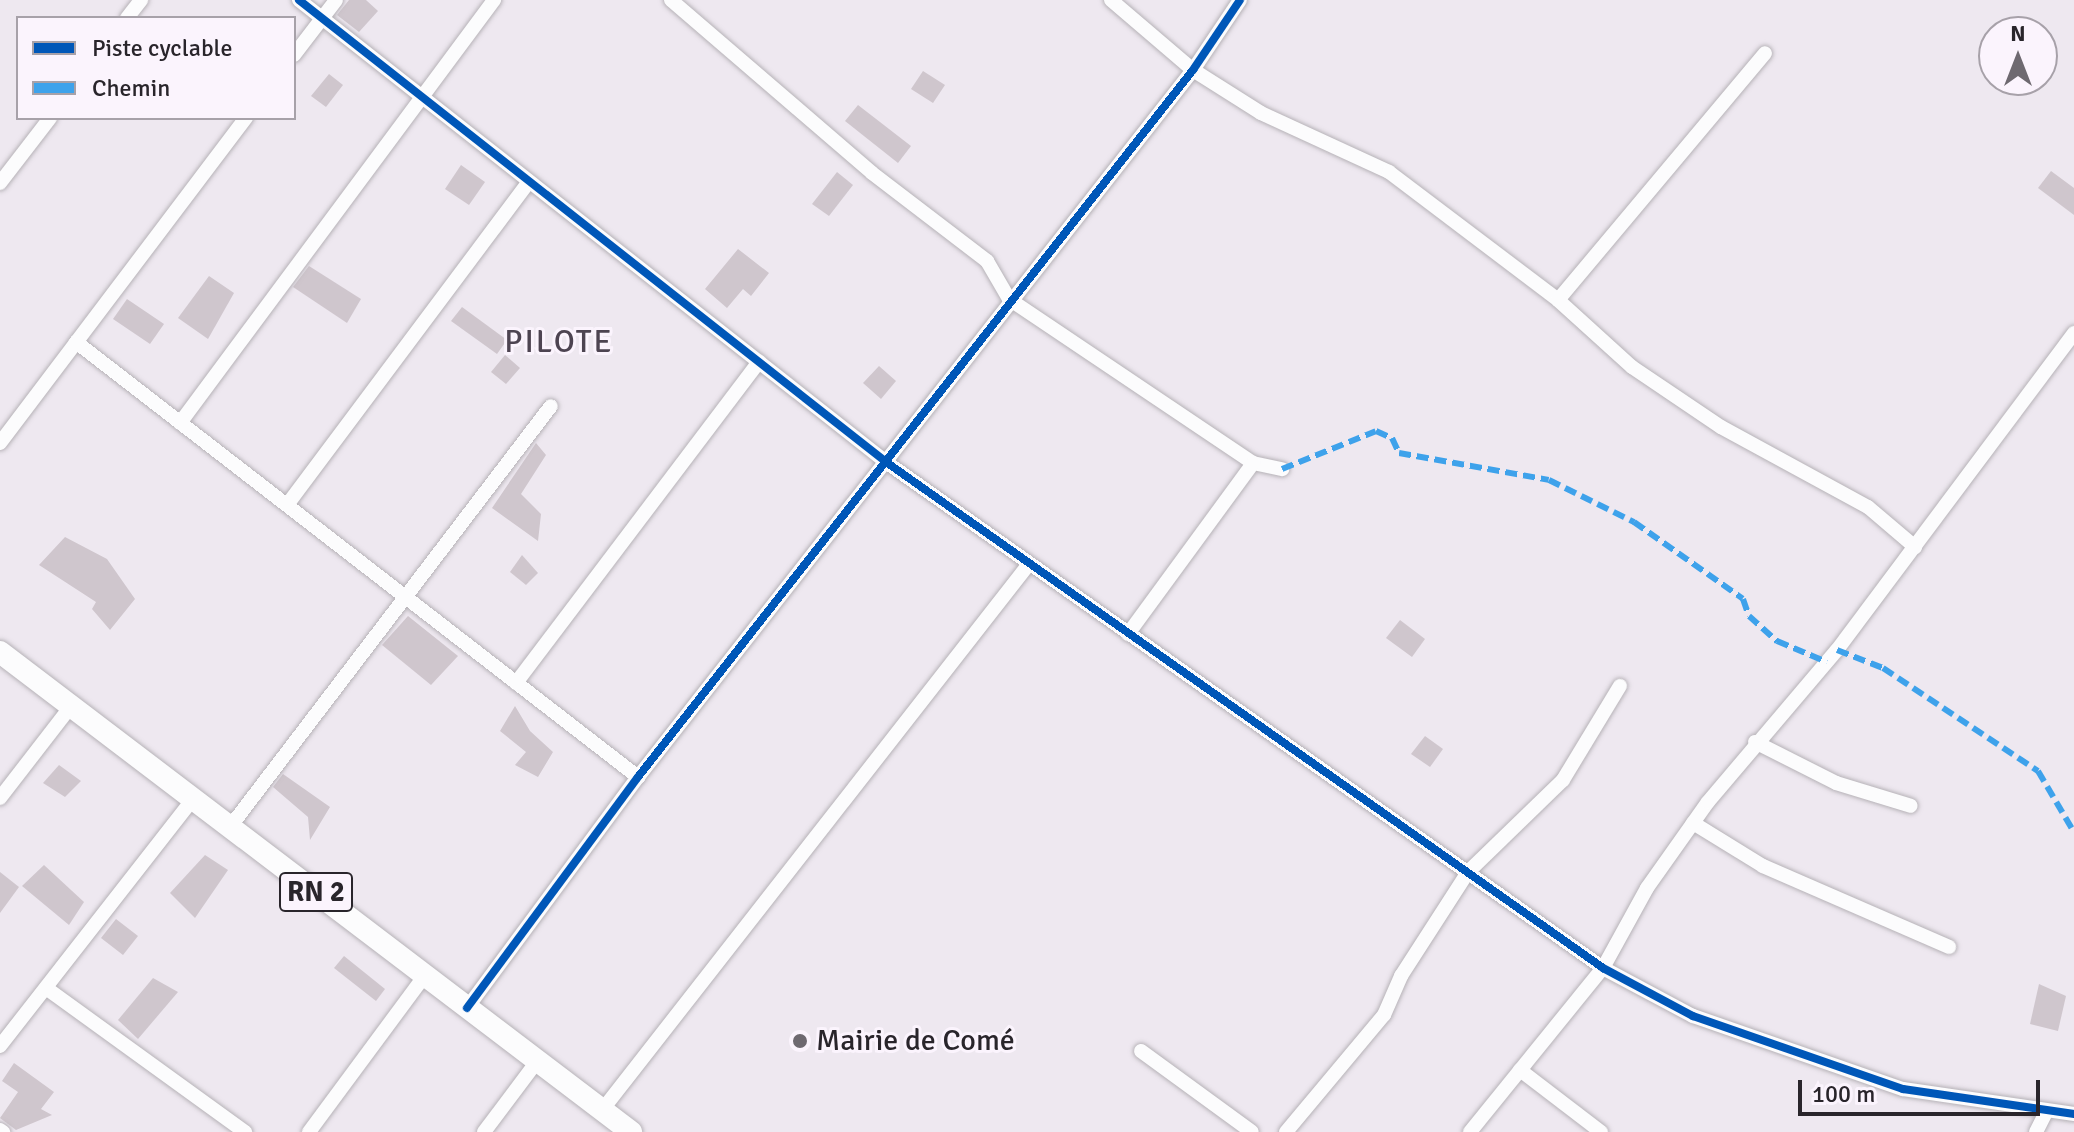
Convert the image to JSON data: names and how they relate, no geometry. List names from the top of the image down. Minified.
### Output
{"streets":{"main road":["RN 2"]},"districts":["PILOTE"],"places":["Mairie de Comé"],"legend":["Piste cyclable","Chemin"],"scale_bar":"100 m","north":"top"}
